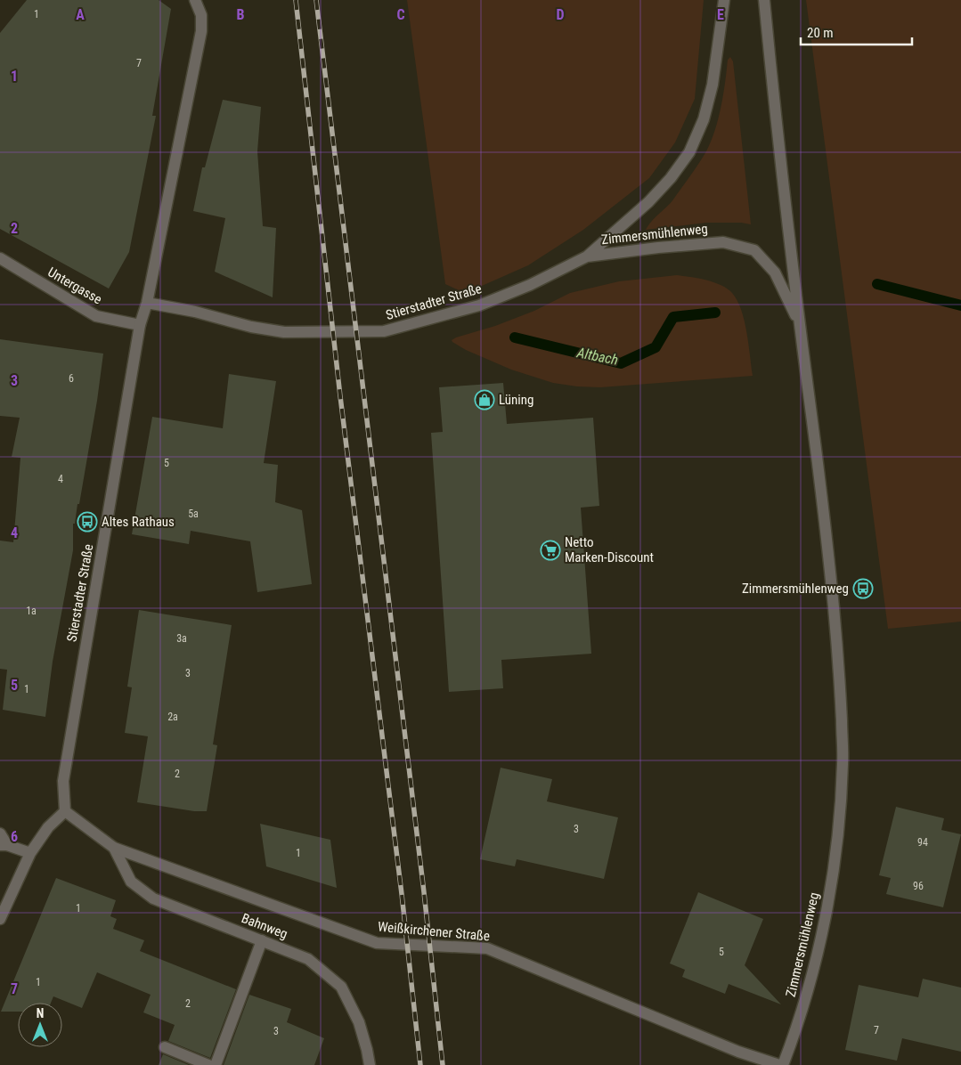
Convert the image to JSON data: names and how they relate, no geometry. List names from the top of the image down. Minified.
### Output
{"streets":{"street":["Zimmersmühlenweg","Untergasse","Stierstadter Straße","Bahnweg","Weißkirchener Straße"]},"crossings":[["Zimmersmühlenweg","Stierstadter Straße"],["Untergasse","Stierstadter Straße"],["Stierstadter Straße","Weißkirchener Straße"],["Bahnweg","Weißkirchener Straße"]],"water":["Altbach"],"places":{"shop":["Lüning"],"bus stop":["Altes Rathaus","Zimmersmühlenweg"],"supermarket":["Netto Marken-Discount"]},"house_numbers":["1","7","6","5","4","5a","1a","3a","3","1","2a","2","3","94","1","96","1","5","1","2","7","3"],"scale_bar":"20 m","north":"top","grid":{"columns":["A","B","C","D","E"],"rows":["1","2","3","4","5","6","7"]}}
